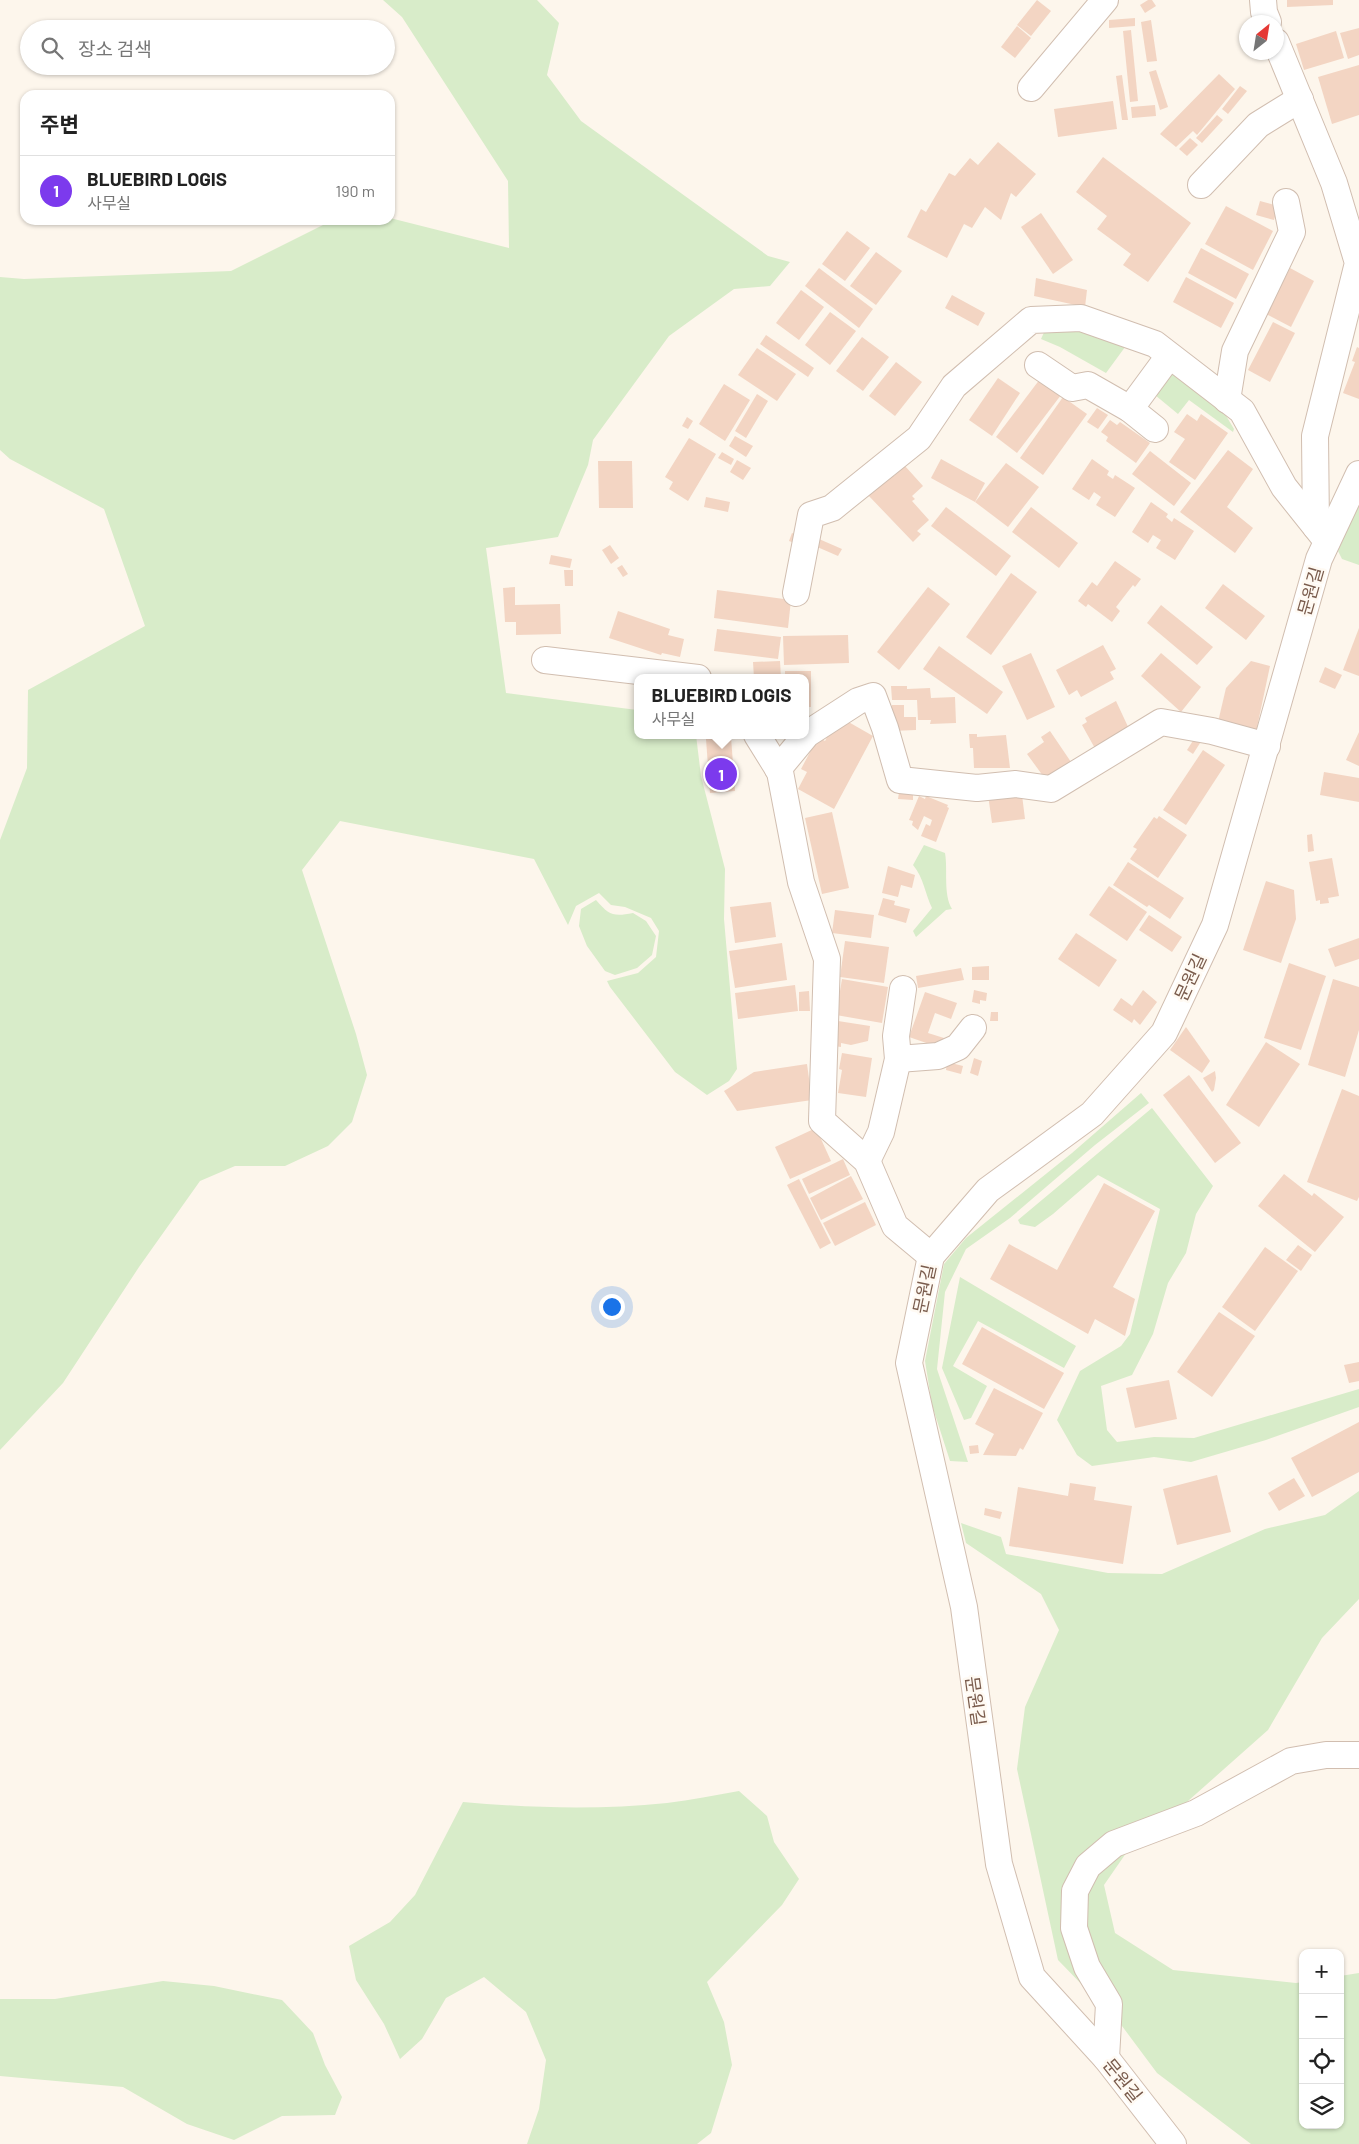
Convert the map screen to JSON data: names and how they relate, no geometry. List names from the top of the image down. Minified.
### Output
{"streets":{"street":["문원길"]},"north":"top right","page":{"search":"장소 검색","heading":"주변","list":[{"mark":"1","name":"BLUEBIRD LOGIS","note":"사무실","value":"190 m"}],"popup":["BLUEBIRD LOGIS","사무실"],"pins":"1","map_buttons":["+","−"]}}
